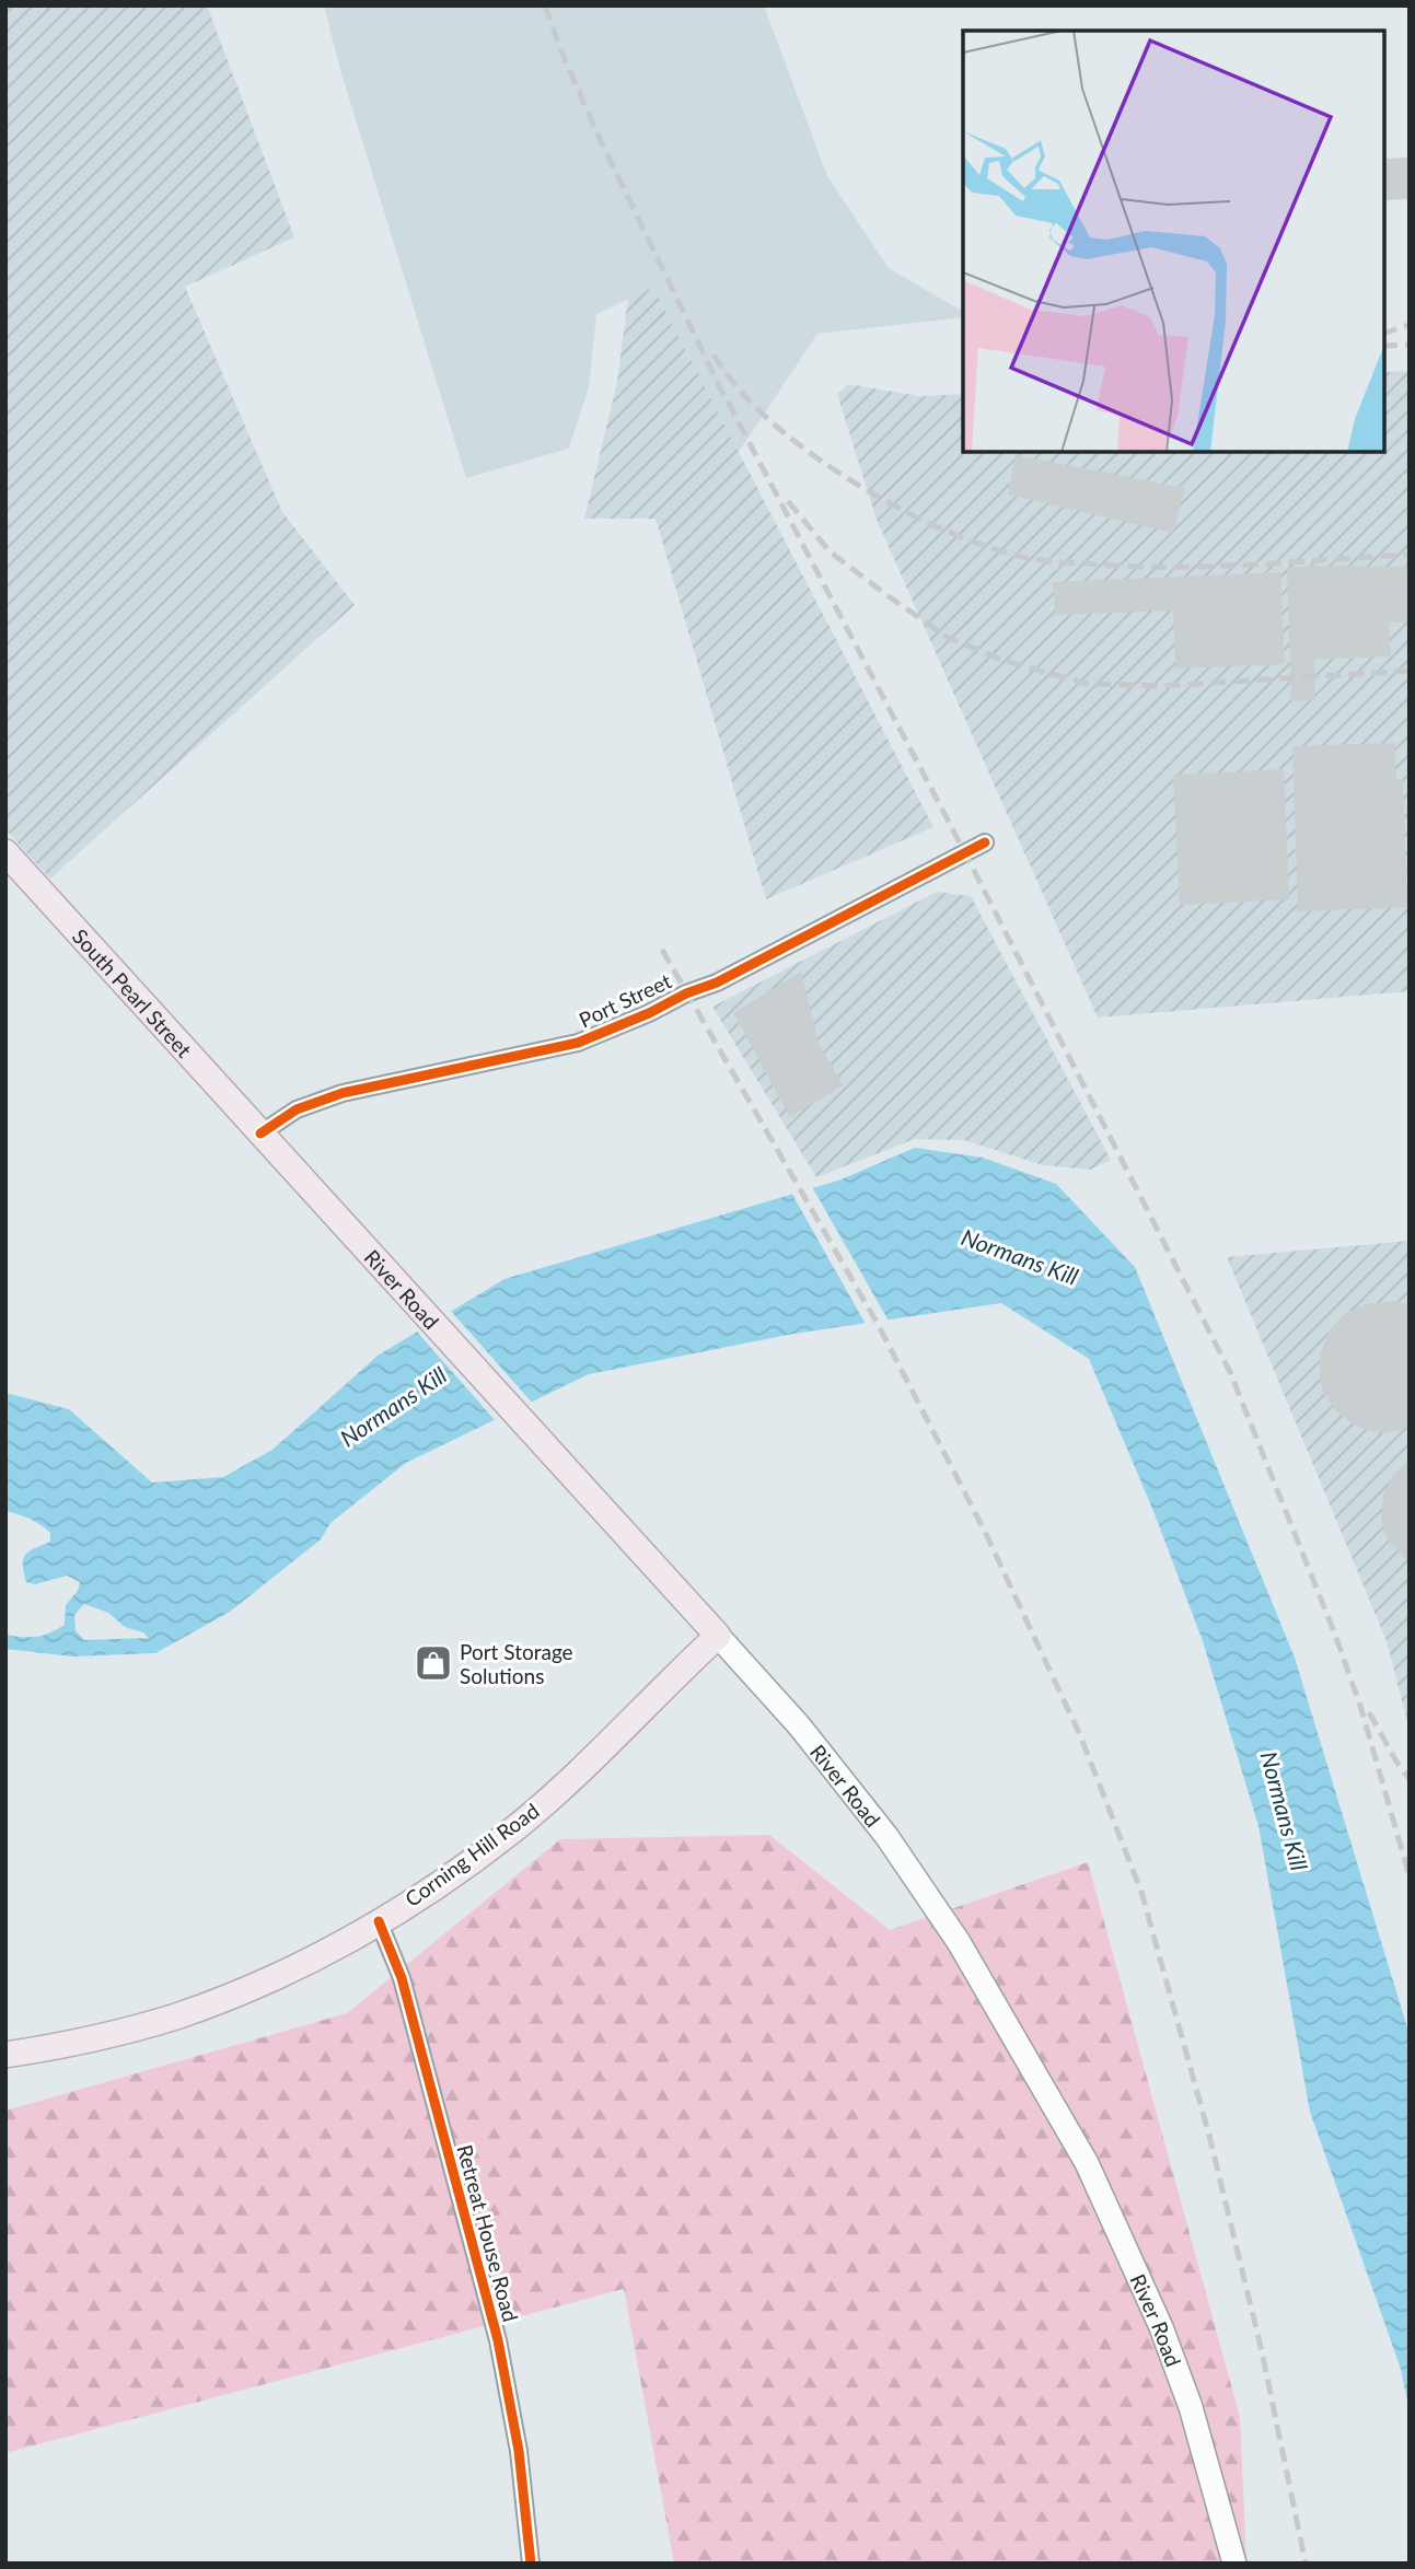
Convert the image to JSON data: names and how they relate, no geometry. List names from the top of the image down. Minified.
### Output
{"streets":{"main road":["South Pearl Street","River Road","Corning Hill Road"],"street":["Port Street","Retreat House Road"]},"crossings":[["South Pearl Street","Port Street"],["South Pearl Street","River Road"],["Port Street","River Road"],["River Road","Corning Hill Road"],["Corning Hill Road","Retreat House Road"]],"water":["Normans Kill"],"places":{"shop":["Port Storage Solutions"]}}
